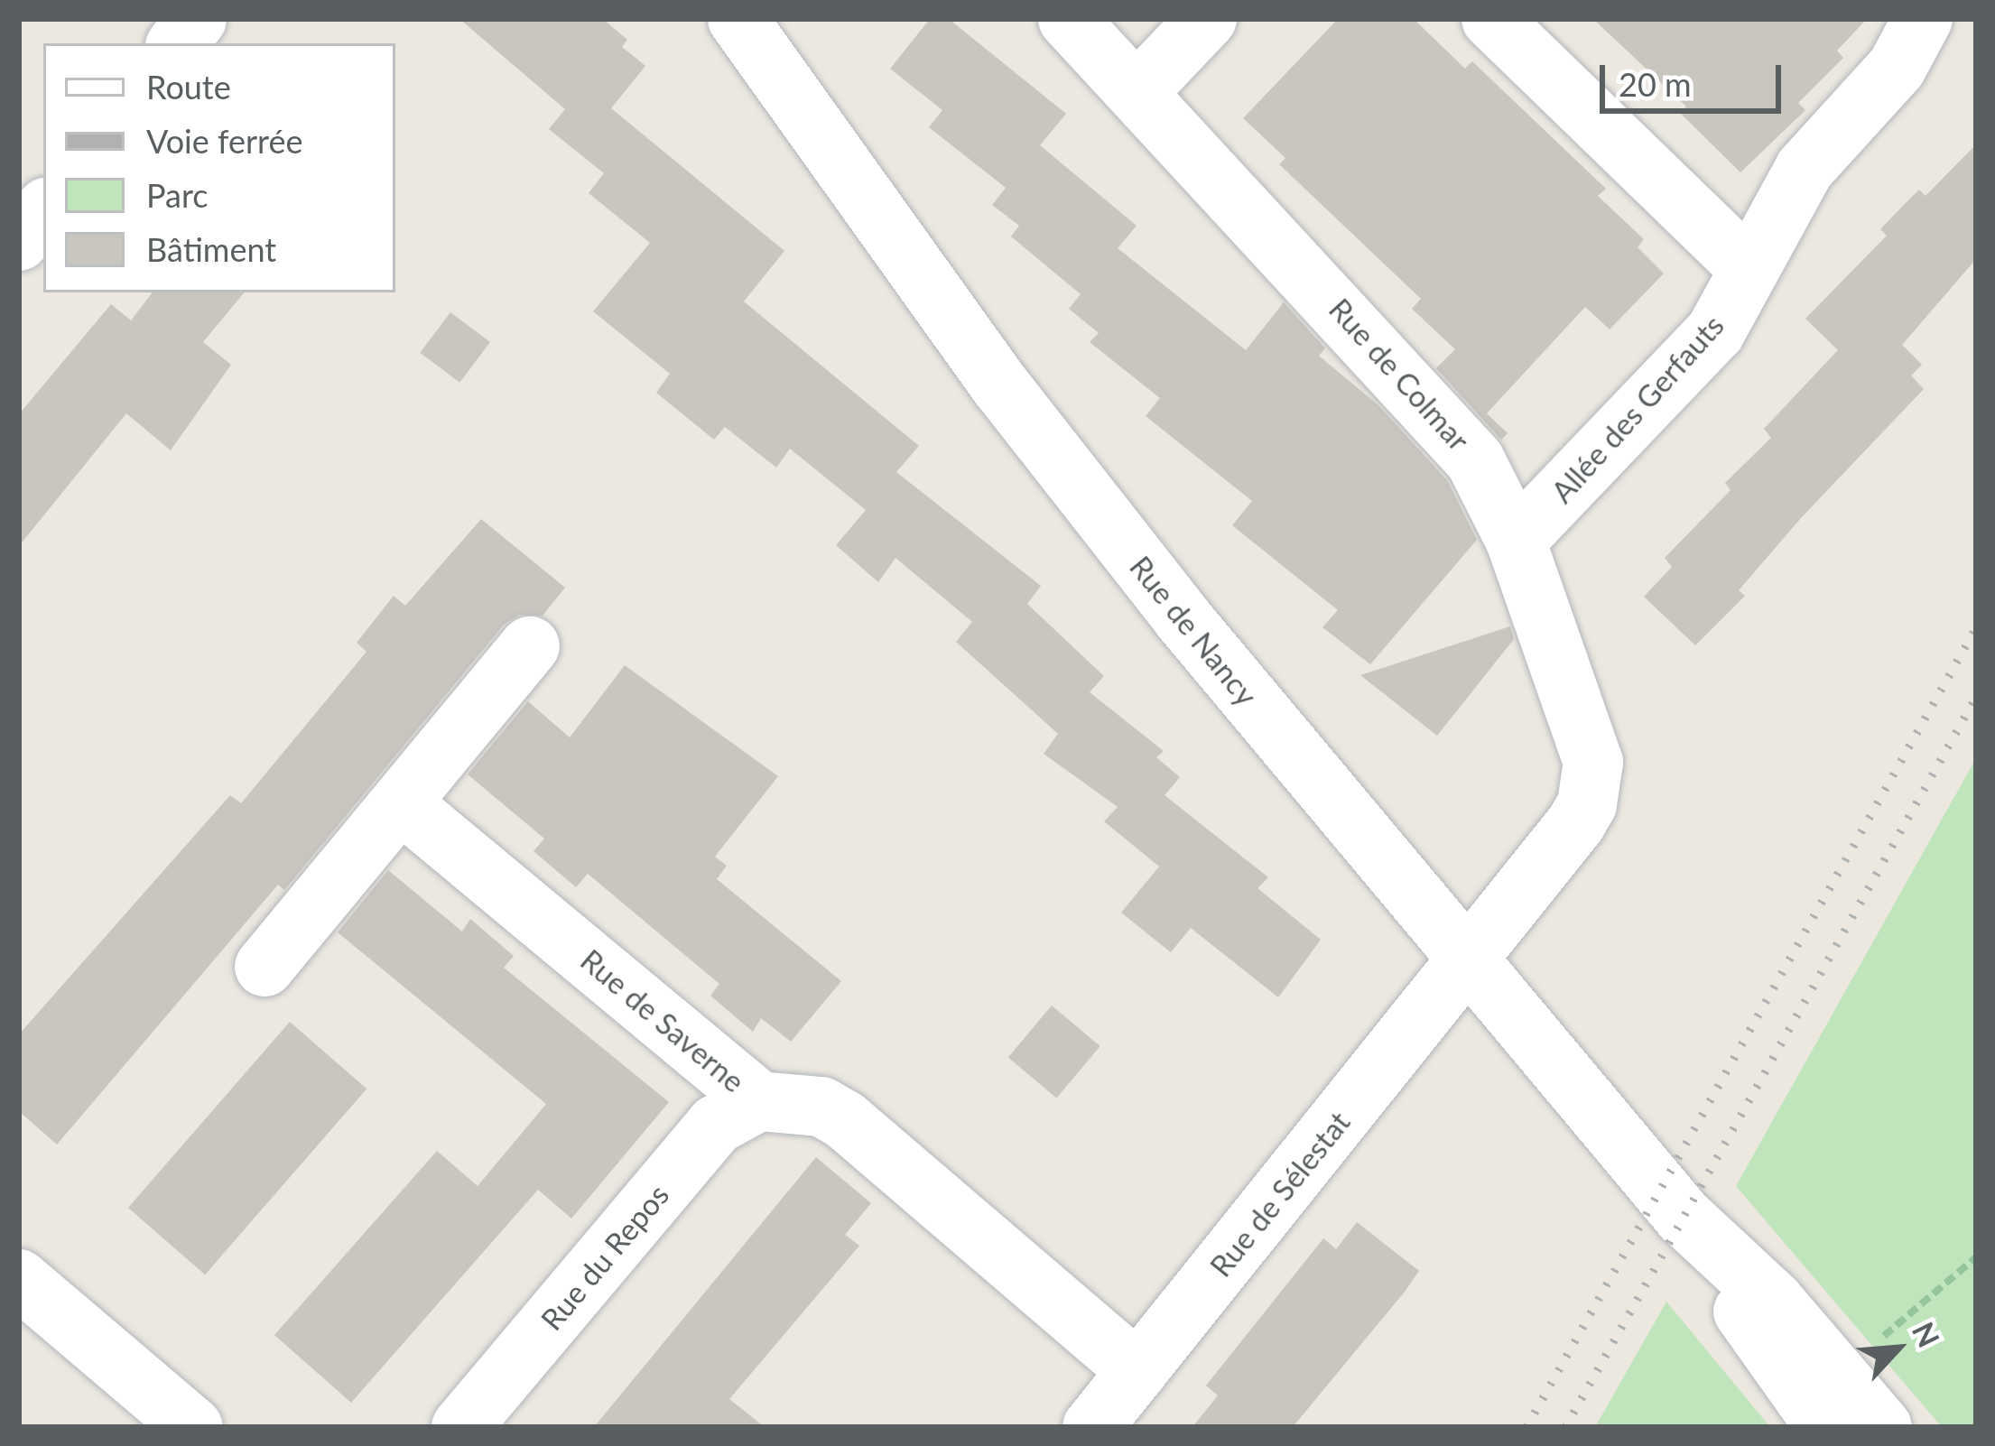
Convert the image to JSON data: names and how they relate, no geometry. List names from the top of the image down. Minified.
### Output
{"streets":{"street":["Rue de Colmar","Allée des Gerfauts","Rue de Nancy","Rue de Saverne","Rue de Sélestat","Rue du Repos"]},"crossings":[["Rue de Colmar","Allée des Gerfauts"],["Rue de Colmar","Rue de Nancy"],["Rue de Colmar","Rue de Sélestat"],["Rue de Nancy","Rue de Sélestat"],["Rue de Saverne","Rue de Sélestat"],["Rue de Saverne","Rue du Repos"]],"legend":["Route","Voie ferrée","Parc","Bâtiment"],"scale_bar":"20 m","north":"top right"}
